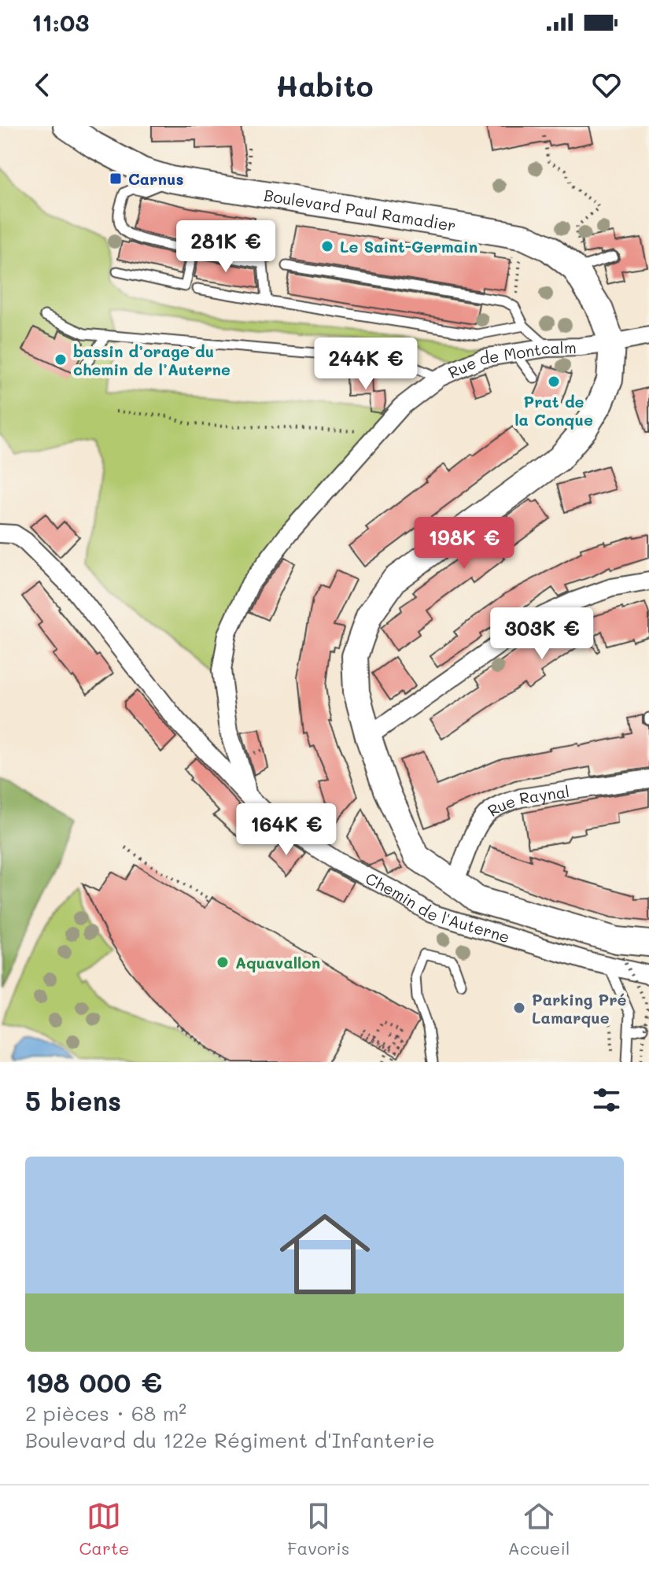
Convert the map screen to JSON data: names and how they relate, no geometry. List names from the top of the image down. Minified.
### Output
{"streets":{"main road":["Boulevard Paul Ramadier"],"street":["Rue de Montcalm","Rue Raynal","Chemin de l'Auterne"]},"crossings":[["Boulevard Paul Ramadier","Rue de Montcalm"],["Rue de Montcalm","Chemin de l'Auterne"]],"places":{"transit":["Carnus"],"other":["Le Saint-Germain","bassin d’orage du chemin de l’Auterne","Prat de la Conque","Aquavallon","Parking Pré Lamarque"]},"page":{"status":"11:03","header":"Habito","price":["281K €","244K €","198K €","303K €","164K €"],"heading":"5 biens","list":[{"name":"198 000 €","note":"2 pièces · 68 m² · Boulevard du 122e Régiment d'Infanterie"}],"tabs":["Carte","Favoris","Accueil"]}}
